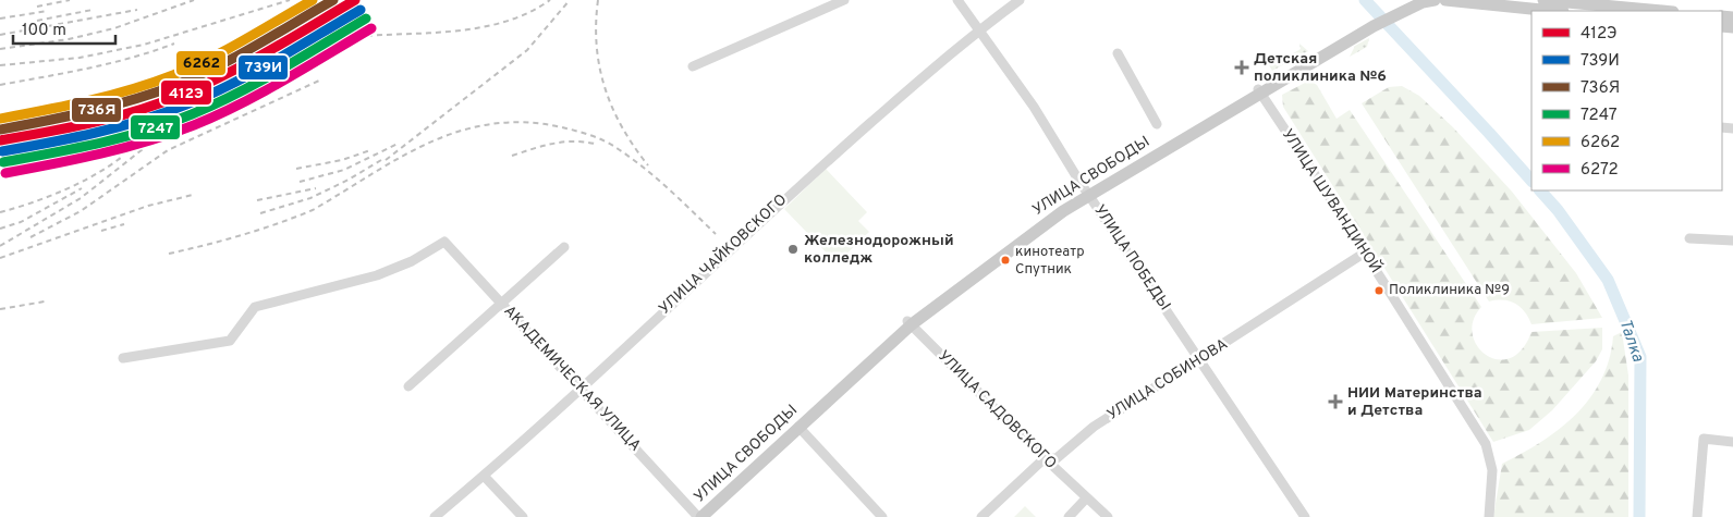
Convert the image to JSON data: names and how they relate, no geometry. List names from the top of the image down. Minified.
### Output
{"streets":{"main road":["УЛИЦА СВОБОДЫ"],"street":["УЛИЦА ШУВАНДИНОЙ","УЛИЦА ЧАЙКОВСКОГО","УЛИЦА ПОБЕДЫ","АКАДЕМИЧЕСКАЯ УЛИЦА","УЛИЦА СОБИНОВА","УЛИЦА САДОВСКОГО"]},"crossings":[["УЛИЦА СВОБОДЫ","УЛИЦА ШУВАНДИНОЙ"],["УЛИЦА СВОБОДЫ","УЛИЦА ПОБЕДЫ"],["УЛИЦА СВОБОДЫ","АКАДЕМИЧЕСКАЯ УЛИЦА"],["УЛИЦА СВОБОДЫ","УЛИЦА САДОВСКОГО"],["УЛИЦА ШУВАНДИНОЙ","УЛИЦА СОБИНОВА"],["УЛИЦА ЧАЙКОВСКОГО","УЛИЦА ПОБЕДЫ"],["УЛИЦА ЧАЙКОВСКОГО","АКАДЕМИЧЕСКАЯ УЛИЦА"],["УЛИЦА ПОБЕДЫ","УЛИЦА СОБИНОВА"],["УЛИЦА СОБИНОВА","УЛИЦА САДОВСКОГО"]],"water":["Талка"],"places":{"health":["Детская поликлиника №6","НИИ Материнства и Детства"],"other":["Железнодорожный колледж","кинотеатр Спутник","Поликлиника №9"]},"lines":["transit line 412Э","transit line 736Я","transit line 6262","transit line 739И","transit line 7247","transit line 6272"],"legend":["412Э","739И","736Я","7247","6262","6272"],"scale_bar":"100 m"}
